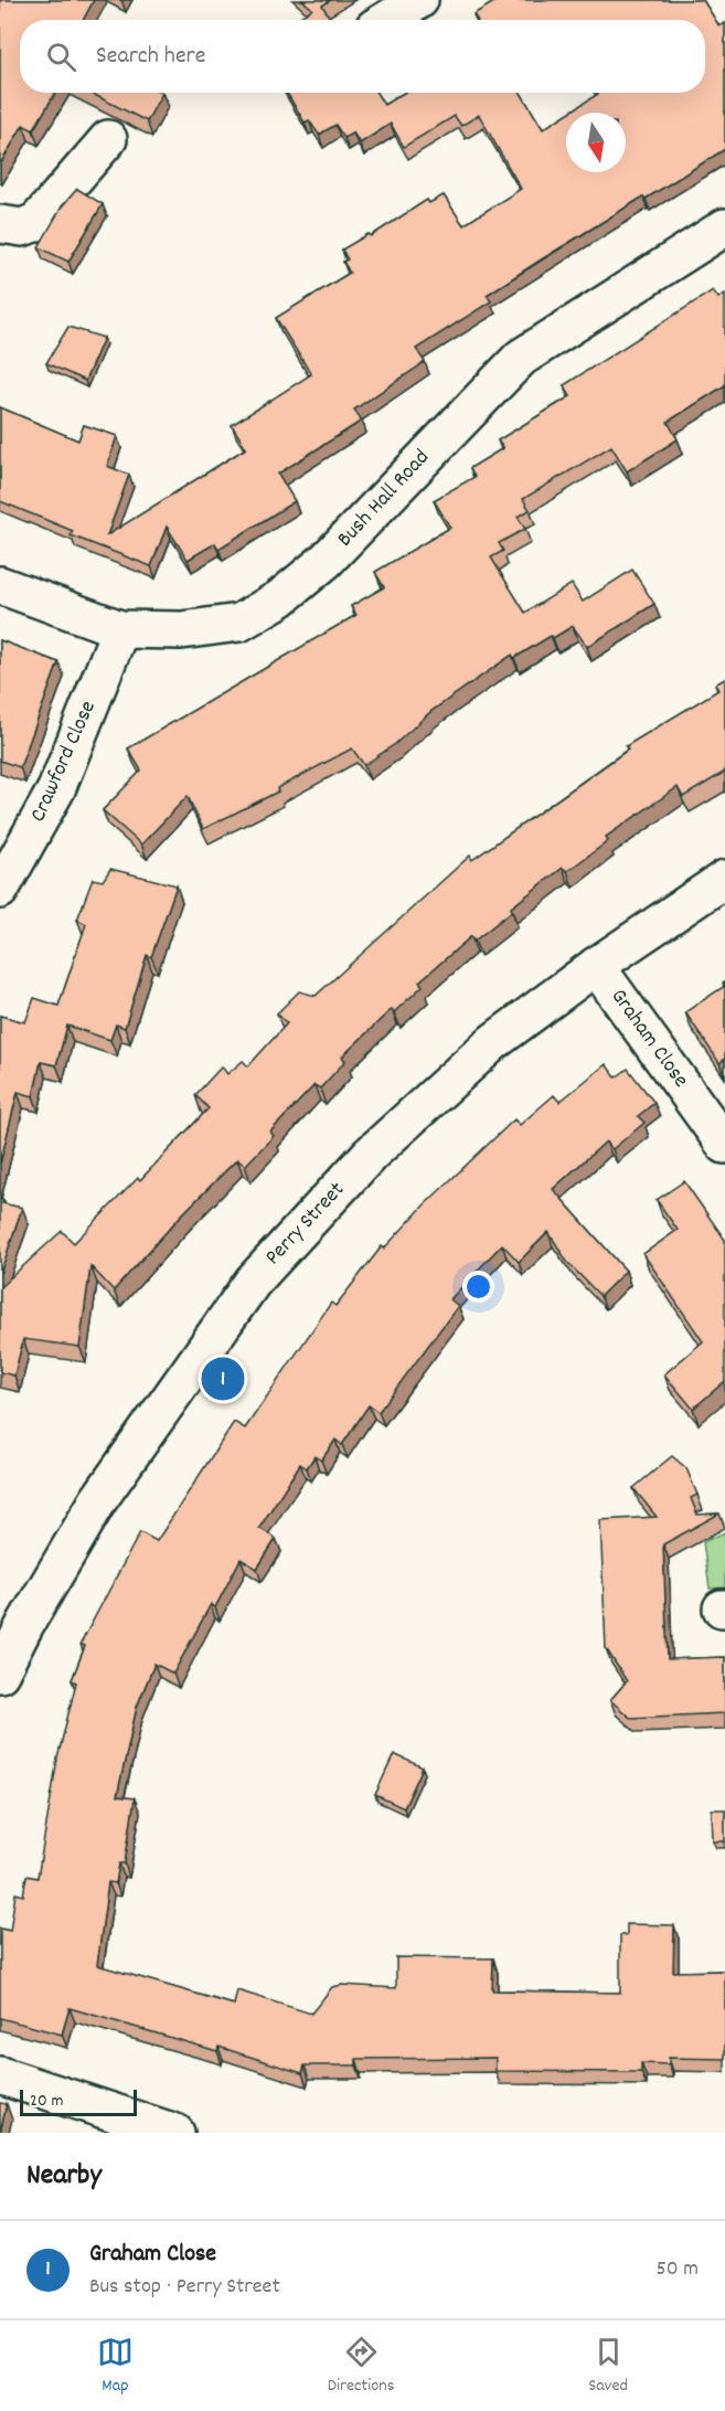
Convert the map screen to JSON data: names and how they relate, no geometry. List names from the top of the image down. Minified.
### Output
{"streets":{"street":["Bush Hall Road","Crawford Close","Graham Close","Perry Street"]},"crossings":[["Bush Hall Road","Crawford Close"],["Graham Close","Perry Street"]],"scale_bar":"20 m","north":"bottom","page":{"search":"Search here","pins":"1","scale":"20 m","heading":"Nearby","list":[{"mark":"1","name":"Graham Close","note":"Bus stop · Perry Street","value":"50 m"}],"nav":["Map","Directions","Saved"]}}
